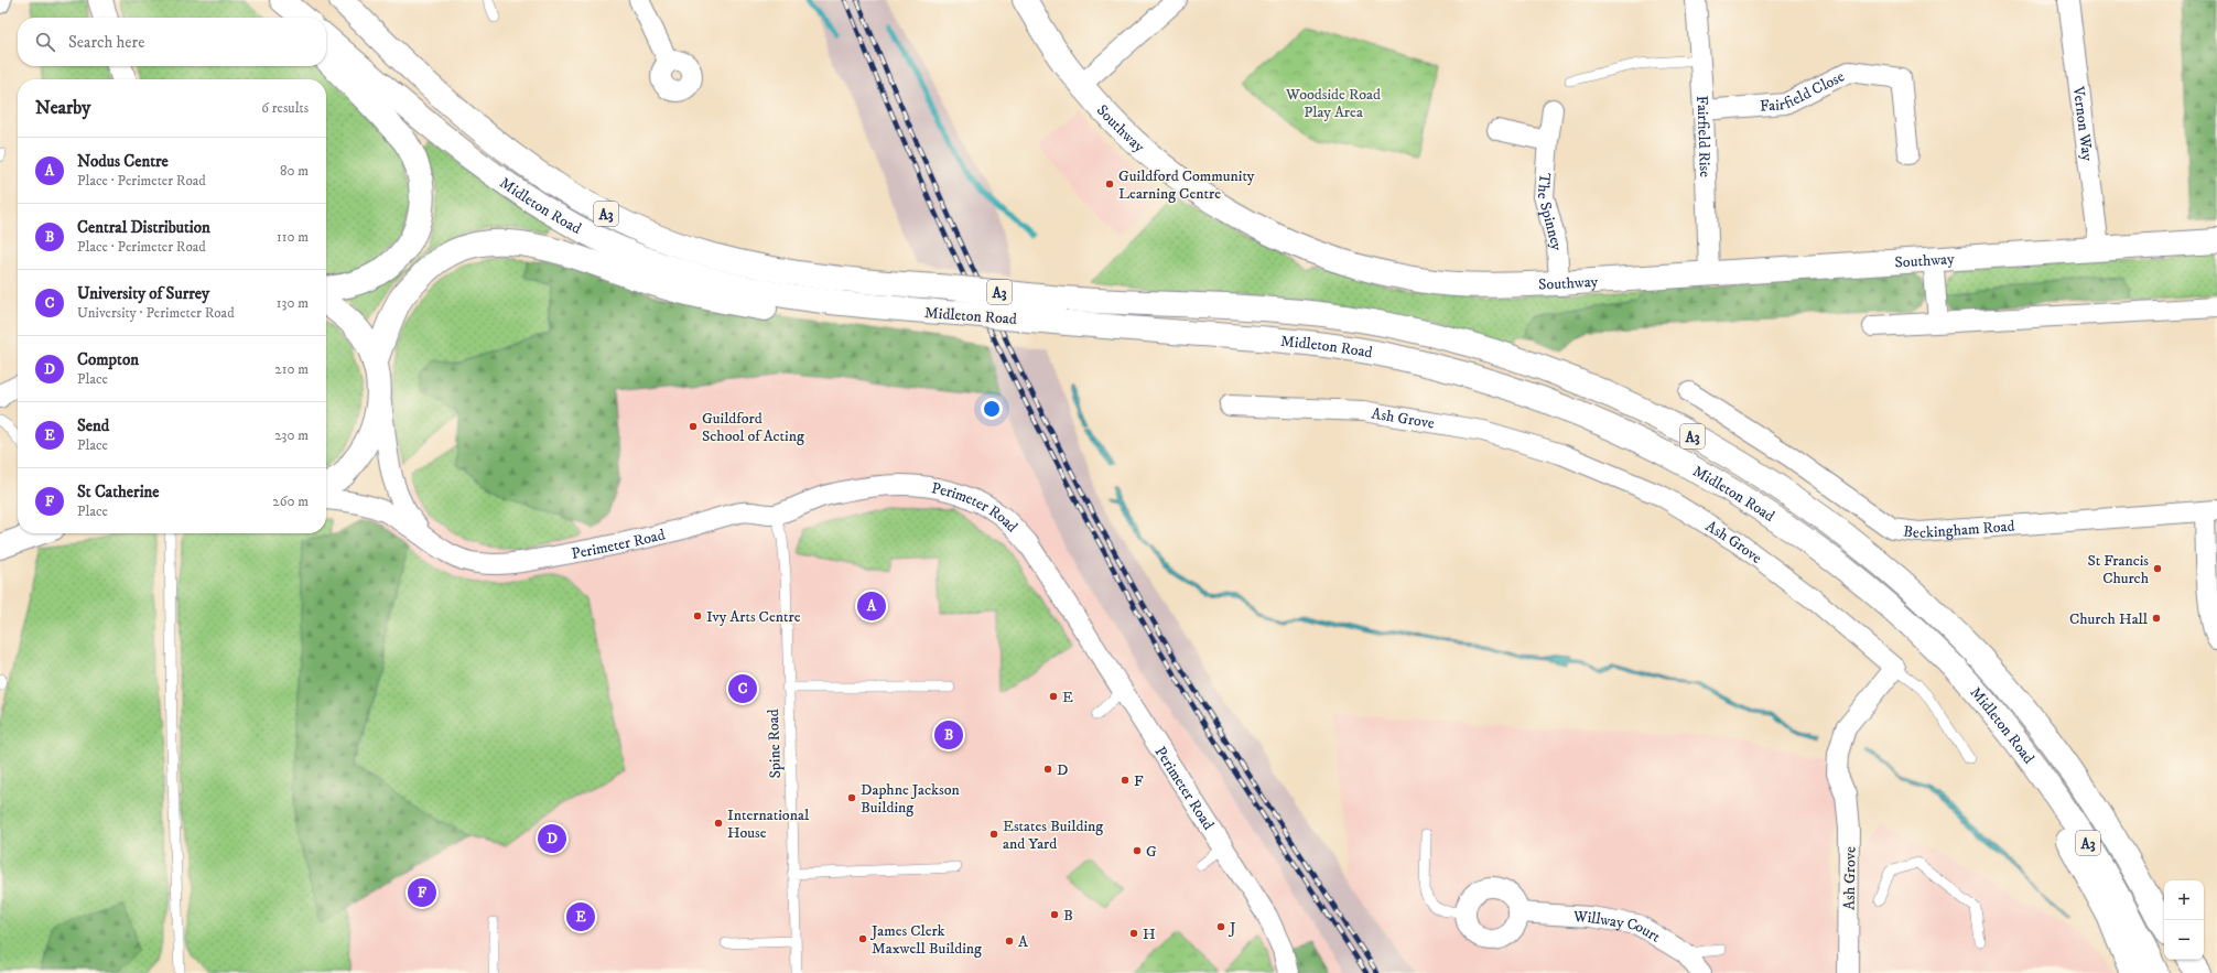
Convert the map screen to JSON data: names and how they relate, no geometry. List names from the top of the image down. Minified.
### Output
{"streets":{"main road":["Southway","Midleton Road","A3"],"street":["Fairfield Close","Vernon Way","Fairfield Rise","The Spinney","Ash Grove","Perimeter Road","Beckingham Road","Willway Court"],"lane":["Spine Road"]},"crossings":[["Fairfield Close","Fairfield Rise"],["Vernon Way","Southway"],["Southway","Fairfield Rise"],["Southway","The Spinney"],["Perimeter Road","Spine Road"]],"parks":["Woodside Road Play Area"],"places":["Guildford Community Learning Centre","Guildford School of Acting","St Francis Church","Ivy Arts Centre","Church Hall","E","D","F","Daphne Jackson Building","International House","Estates Building and Yard","G","B","J","H","James Clerk Maxwell Building","A"],"page":{"search":"Search here","heading":["Nearby","6 results"],"list":[{"mark":"A","name":"Nodus Centre","note":"Place · Perimeter Road","value":"80 m"},{"mark":"B","name":"Central Distribution","note":"Place · Perimeter Road","value":"110 m"},{"mark":"C","name":"University of Surrey","note":"University · Perimeter Road","value":"130 m"},{"mark":"D","name":"Compton","note":"Place","value":"210 m"},{"mark":"E","name":"Send","note":"Place","value":"230 m"},{"mark":"F","name":"St Catherine","note":"Place","value":"260 m"}],"pins":["A","C","B","D","F","E"],"map_buttons":["+","−"]}}
